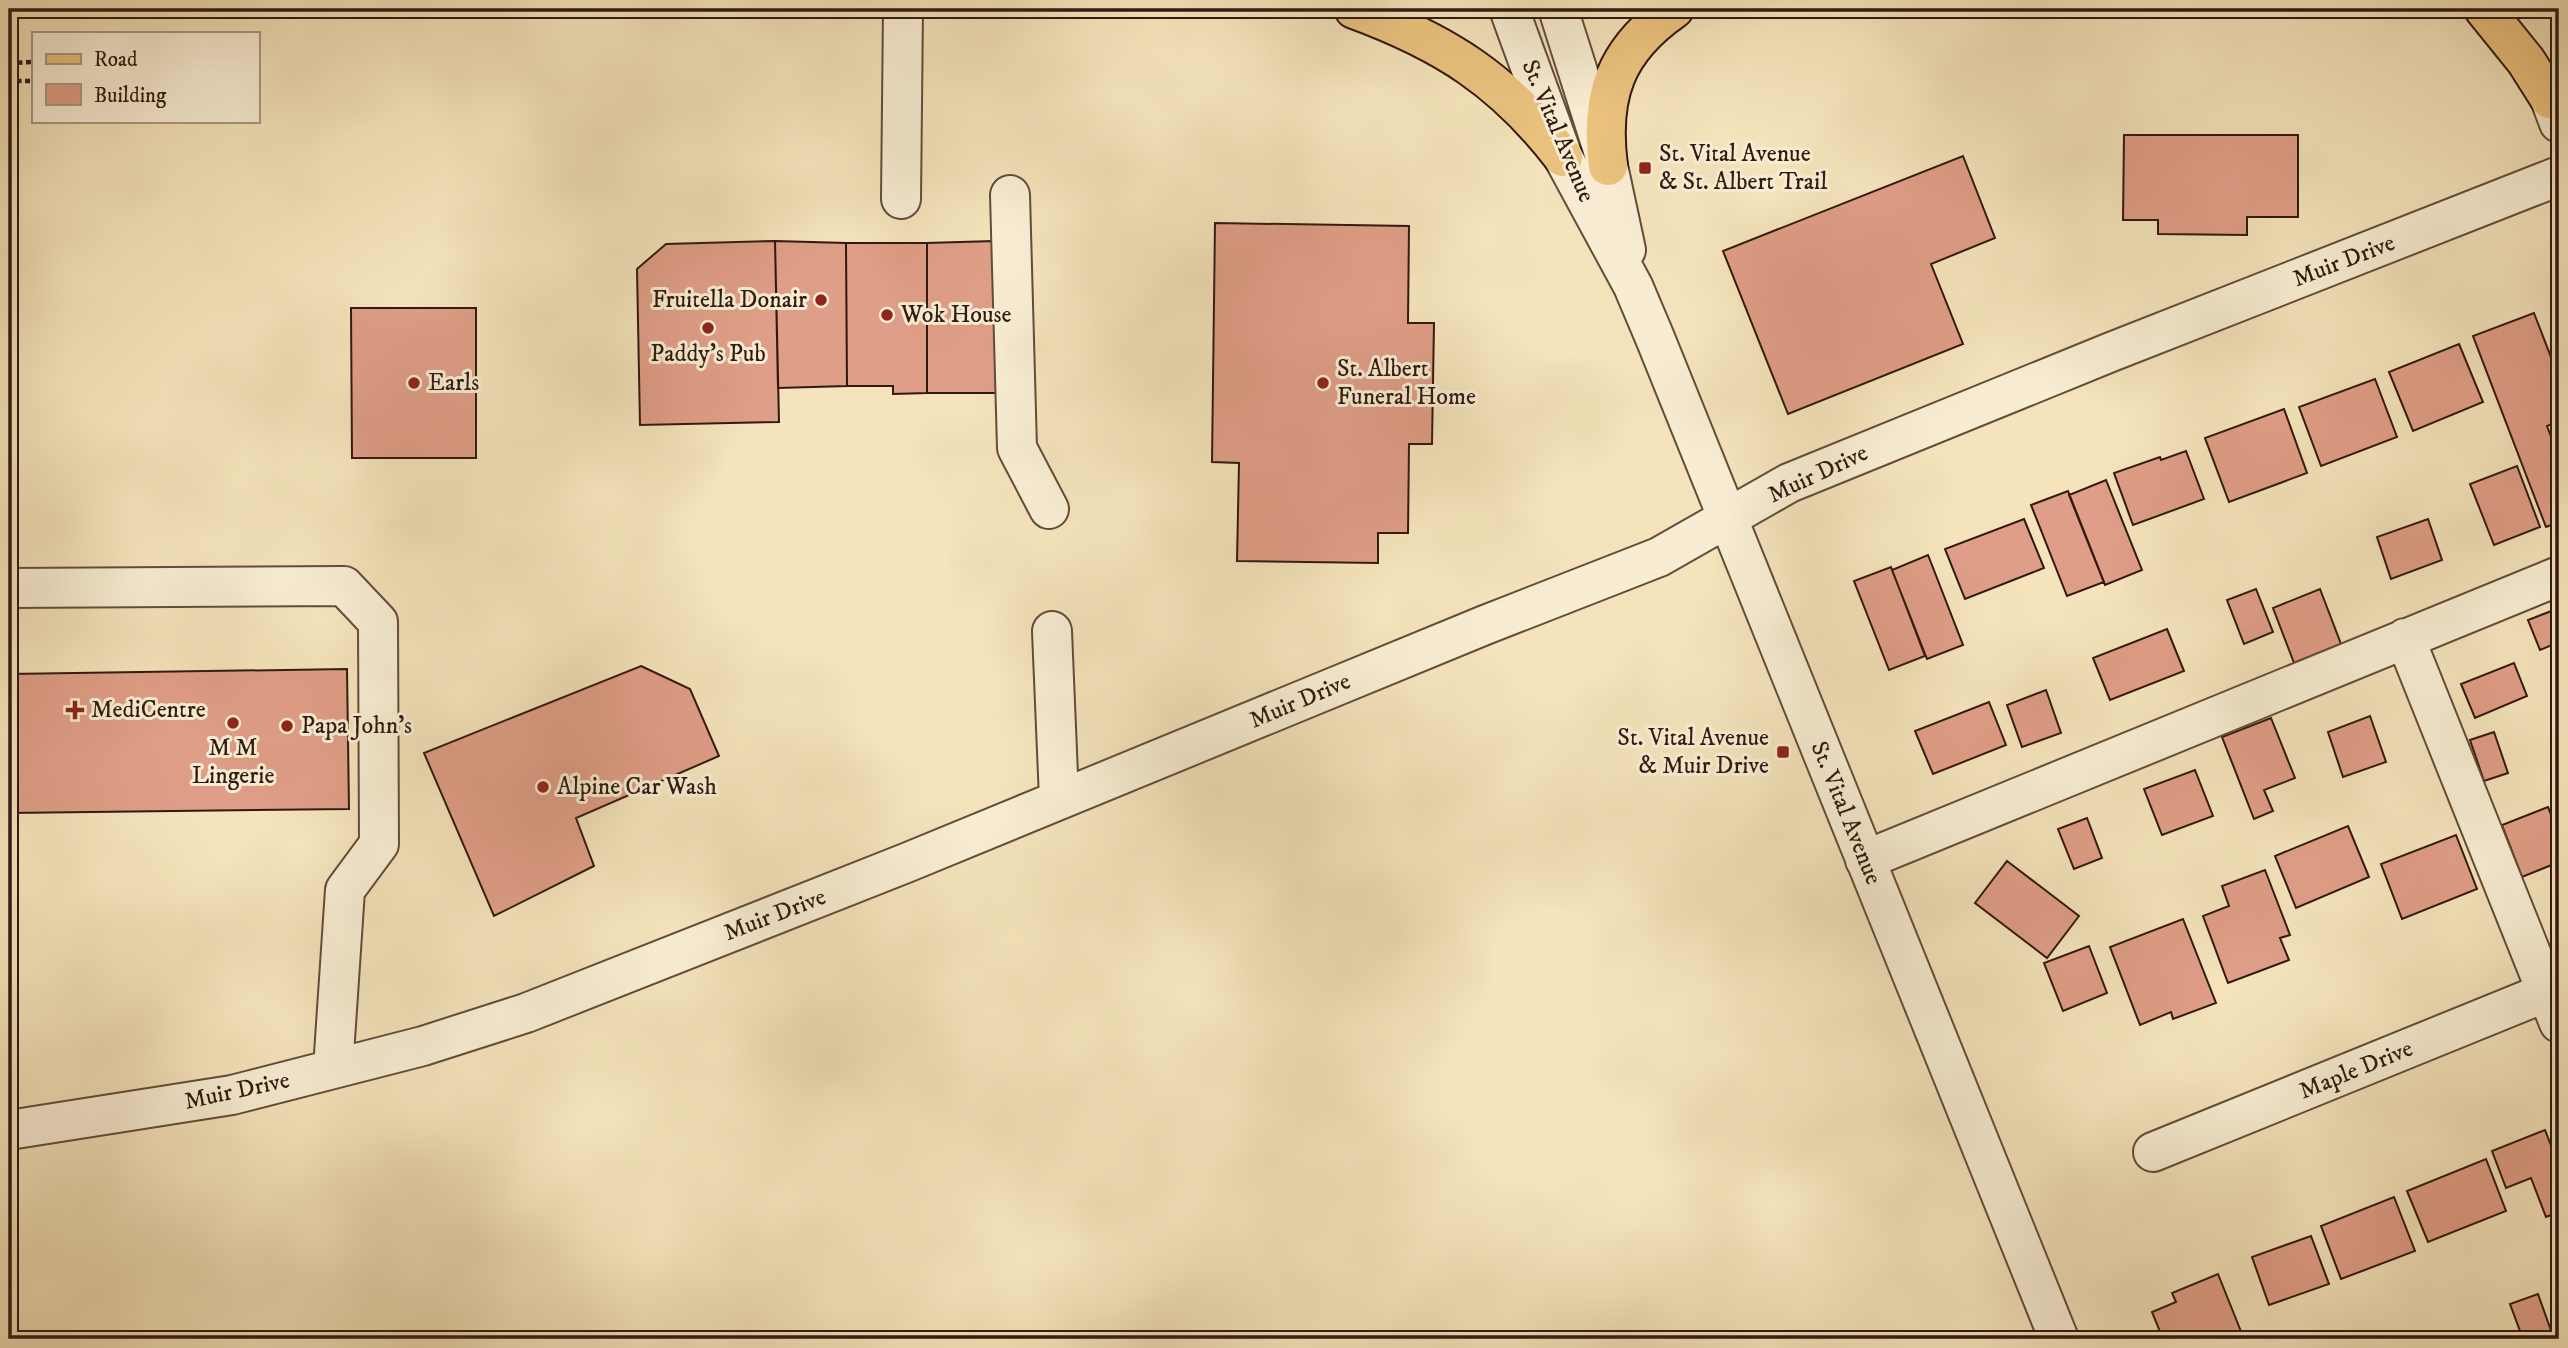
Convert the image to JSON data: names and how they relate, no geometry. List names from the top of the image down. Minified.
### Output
{"streets":{"street":["St. Vital Avenue","Muir Drive","Maple Drive"]},"crossings":[["St. Vital Avenue","Muir Drive"]],"places":{"transit":["St. Vital Avenue & St. Albert Trail","St. Vital Avenue & Muir Drive"],"other":["Fruitella Donair","Wok House","Paddy's Pub","Earls","St. Albert Funeral Home","M M Lingerie","Papa John's","Alpine Car Wash"],"health":["MediCentre"]},"legend":["Road","Building"]}
